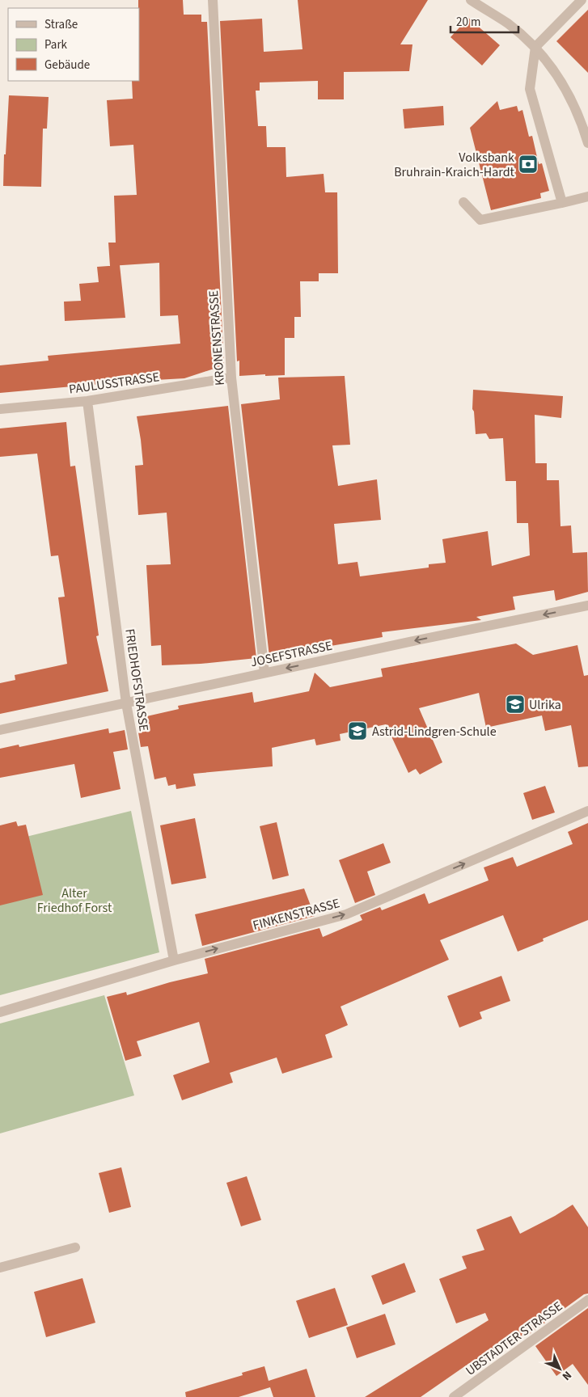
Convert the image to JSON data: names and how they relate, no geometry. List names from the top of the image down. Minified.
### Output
{"streets":{"street":["KRONENSTRASSE","PAULUSSTRASSE","JOSEFSTRASSE","FRIEDHOFSTRASSE","FINKENSTRASSE","UBSTADTER STRASSE"]},"crossings":[["KRONENSTRASSE","PAULUSSTRASSE"],["KRONENSTRASSE","JOSEFSTRASSE"],["PAULUSSTRASSE","FRIEDHOFSTRASSE"],["JOSEFSTRASSE","FRIEDHOFSTRASSE"],["FRIEDHOFSTRASSE","FINKENSTRASSE"]],"one_way":["JOSEFSTRASSE","FINKENSTRASSE"],"parks":["Alter Friedhof Forst"],"places":{"bank":["Volksbank Bruhrain-Kraich-Hardt"],"school or university":["Ulrika","Astrid-Lindgren-Schule"]},"legend":["Straße","Park","Gebäude"],"scale_bar":"20 m","north":"bottom right"}
